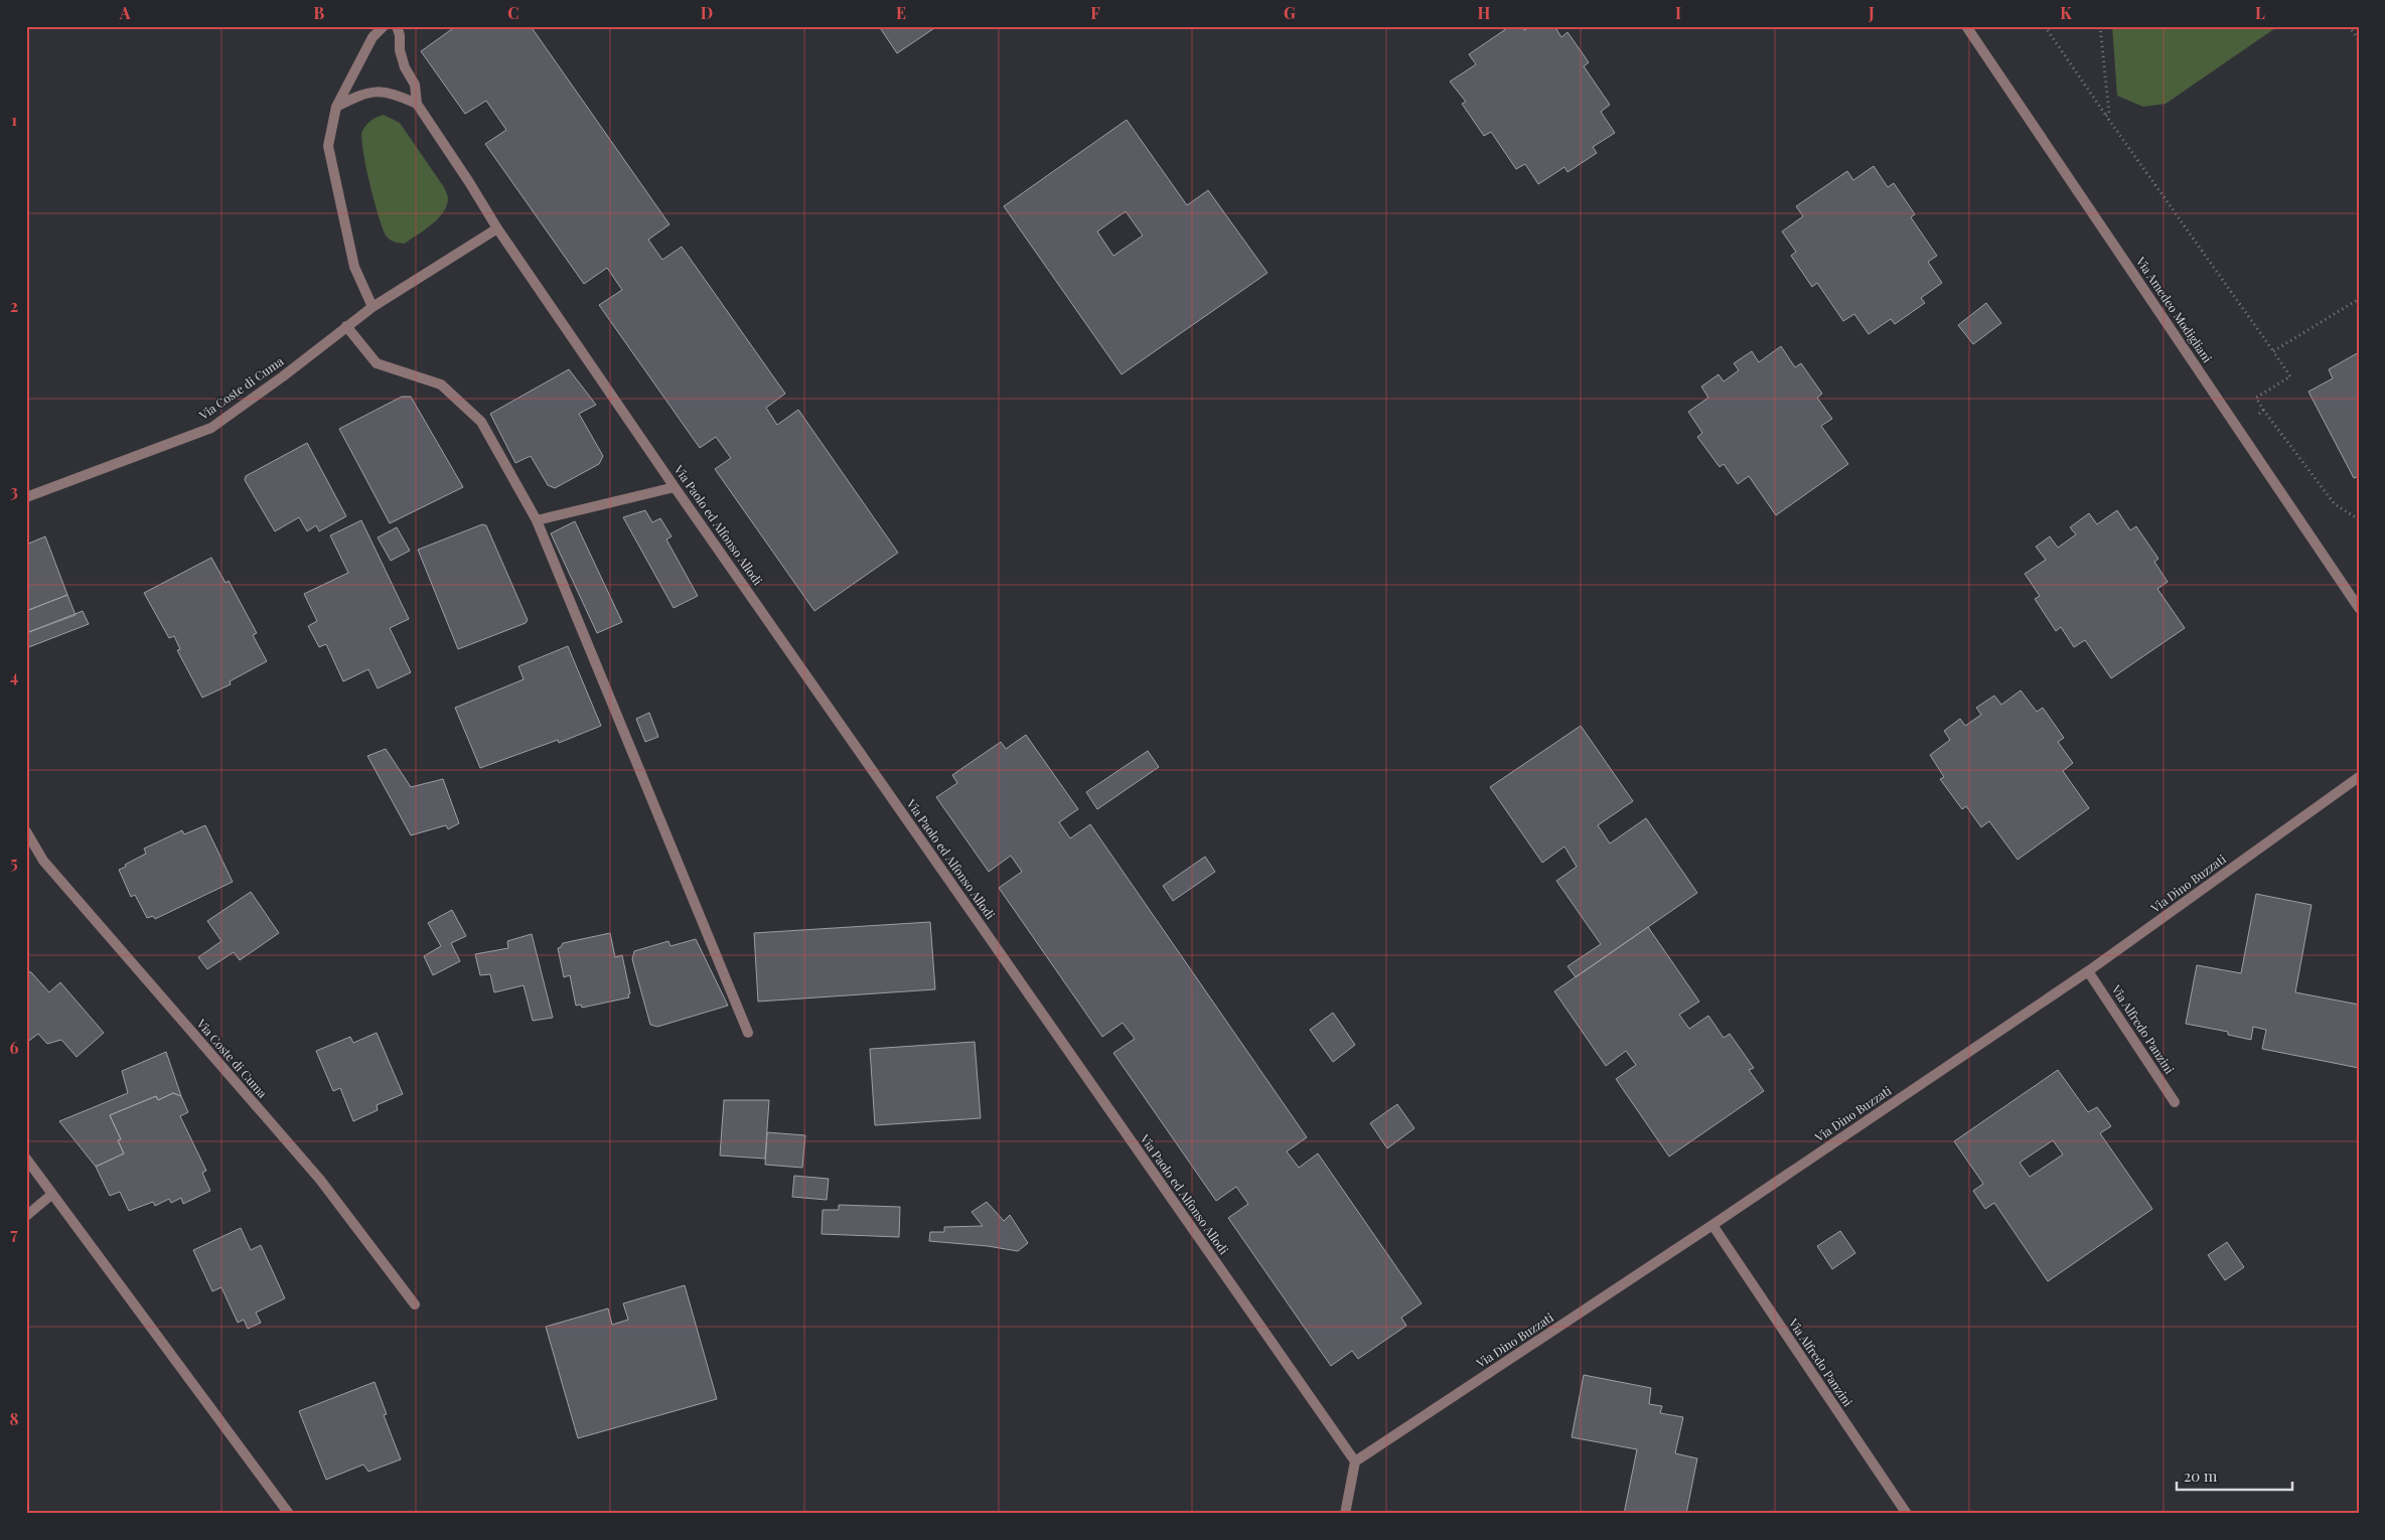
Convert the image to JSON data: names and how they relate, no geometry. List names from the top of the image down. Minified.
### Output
{"streets":{"street":["Via Amedeo Modigliani","Via Coste di Cuma","Via Paolo ed Alfonso Allodi","Via Dino Buzzati","Via Alfredo Panzini"]},"crossings":[["Via Paolo ed Alfonso Allodi","Via Dino Buzzati"],["Via Dino Buzzati","Via Alfredo Panzini"]],"scale_bar":"20 m","grid":{"columns":["A","B","C","D","E","F","G","H","I","J","K","L"],"rows":["1","2","3","4","5","6","7","8"]}}
